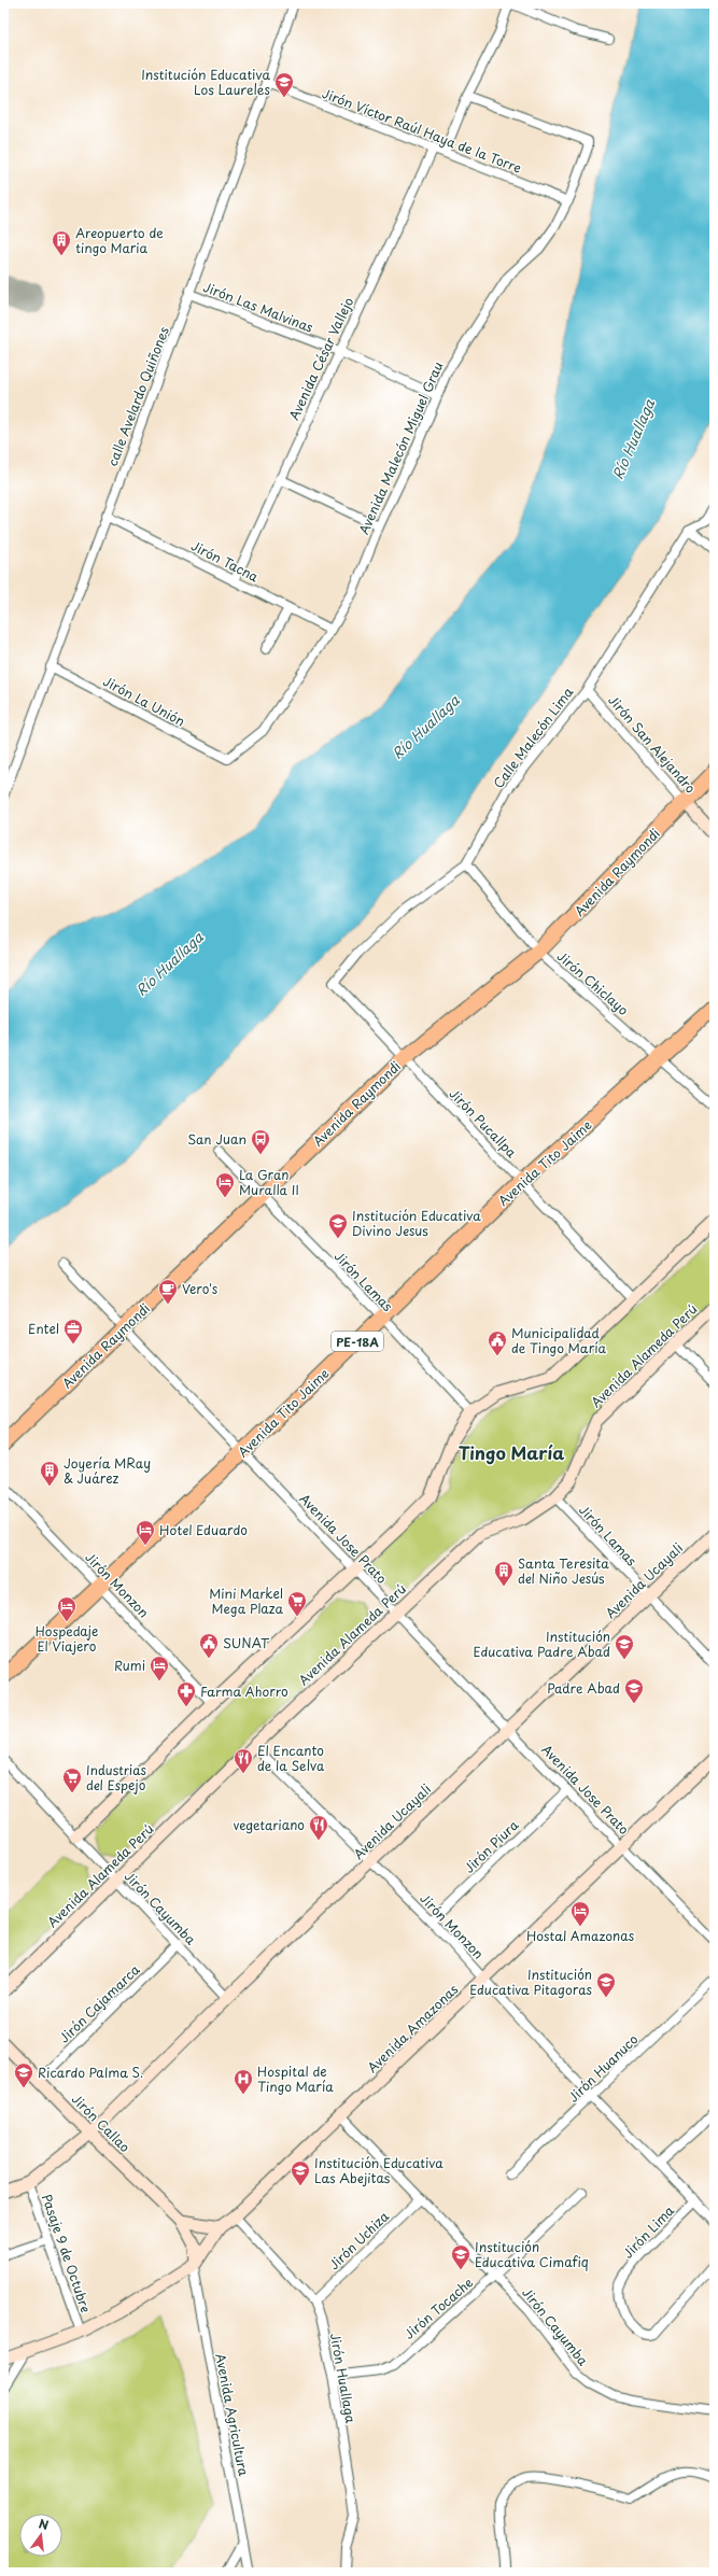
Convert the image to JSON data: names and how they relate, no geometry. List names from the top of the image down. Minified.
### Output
{"streets":{"highway":["Avenida Raymondi","Avenida Tito Jaime","PE-18A"],"street":["Jirón Víctor Raúl Haya de la Torre","Jirón Las Malvinas","Avenida César Vallejo","calle Avelardo Quiñones","Avenida Malecón Miguel Grau","Jirón Tacna","Jirón La Unión","Calle Malecón Lima","Jirón San Alejandro","Jirón Chiclayo","Jirón Pucallpa","Jirón Lamas","Avenida Alameda Perú","Avenida Jose Prato","Avenida Ucayali","Jirón Monzon","Jirón Piura","Jirón Cayumba","Jirón Cajamarca","Avenida Amazonas","Jirón Huanuco","Jirón Callao","Jirón Lima","Jirón Uchiza","Pasaje 9 de Octubre","Jirón Tocache","Jirón Huallaga","Avenida Agricultura"]},"crossings":[["Jirón Víctor Raúl Haya de la Torre","Avenida César Vallejo"],["Jirón Víctor Raúl Haya de la Torre","calle Avelardo Quiñones"],["Jirón Víctor Raúl Haya de la Torre","Avenida Malecón Miguel Grau"],["Jirón Las Malvinas","Avenida César Vallejo"],["Jirón Las Malvinas","calle Avelardo Quiñones"],["Jirón Las Malvinas","Avenida Malecón Miguel Grau"],["Avenida César Vallejo","Jirón Tacna"],["calle Avelardo Quiñones","Jirón Tacna"],["calle Avelardo Quiñones","Jirón La Unión"],["Avenida Malecón Miguel Grau","Jirón Tacna"],["Avenida Malecón Miguel Grau","Jirón La Unión"],["Calle Malecón Lima","Jirón San Alejandro"],["Calle Malecón Lima","Jirón Chiclayo"],["Calle Malecón Lima","Jirón Pucallpa"],["Jirón San Alejandro","Avenida Raymondi"],["Avenida Raymondi","Jirón Chiclayo"],["Avenida Raymondi","Jirón Pucallpa"],["Avenida Raymondi","Jirón Lamas"],["Avenida Raymondi","Avenida Jose Prato"],["Jirón Chiclayo","Avenida Tito Jaime"],["Jirón Pucallpa","Avenida Tito Jaime"],["Avenida Tito Jaime","Jirón Lamas"],["Avenida Tito Jaime","Avenida Jose Prato"],["Avenida Tito Jaime","Jirón Monzon"],["Jirón Lamas","Avenida Alameda Perú"],["Jirón Lamas","Avenida Ucayali"],["Avenida Alameda Perú","Avenida Jose Prato"],["Avenida Alameda Perú","Jirón Monzon"],["Avenida Alameda Perú","Jirón Cayumba"],["Avenida Jose Prato","Avenida Ucayali"],["Avenida Jose Prato","Jirón Piura"],["Avenida Jose Prato","Avenida Amazonas"],["Avenida Ucayali","Jirón Monzon"],["Avenida Ucayali","Jirón Cayumba"],["Avenida Ucayali","Jirón Callao"],["Avenida Ucayali","Pasaje 9 de Octubre"],["Jirón Monzon","Jirón Piura"],["Jirón Monzon","Avenida Amazonas"],["Jirón Monzon","Jirón Huanuco"],["Jirón Monzon","Jirón Lima"],["Jirón Cayumba","Jirón Cajamarca"],["Jirón Cayumba","Avenida Amazonas"],["Jirón Cayumba","Jirón Uchiza"],["Jirón Cayumba","Jirón Tocache"],["Jirón Cajamarca","Jirón Callao"],["Avenida Amazonas","Jirón Huallaga"],["Jirón Callao","Avenida Agricultura"],["Jirón Uchiza","Jirón Huallaga"],["Jirón Tocache","Jirón Huallaga"]],"districts":["Tingo María"],"water":["Río Huallaga"],"places":{"school or university":["Institución Educativa Los Laureles","Institución Educativa Divino Jesus","Institución Educativa Padre Abad","Padre Abad","Institución Educativa Pitagoras","Ricardo Palma S.","Institución Educativa Las Abejitas","Institución Educativa Cimafiq"],"building":["Areopuerto de tingo Maria","Joyería MRay & Juárez","Santa Teresita del Niño Jesús"],"bus stop":["San Juan"],"hotel":["La Gran Muralla II","Hotel Eduardo","Hospedaje El Viajero","Rumi","Hostal Amazonas"],"cafe":["Vero's"],"office":["Entel"],"public building":["Municipalidad de Tingo María","SUNAT"],"supermarket":["Mini Markel Mega Plaza","Industrias del Espejo"],"pharmacy":["Farma Ahorro"],"restaurant":["El Encanto de la Selva","vegetariano"],"hospital":["Hospital de Tingo María"]},"north":"top"}
